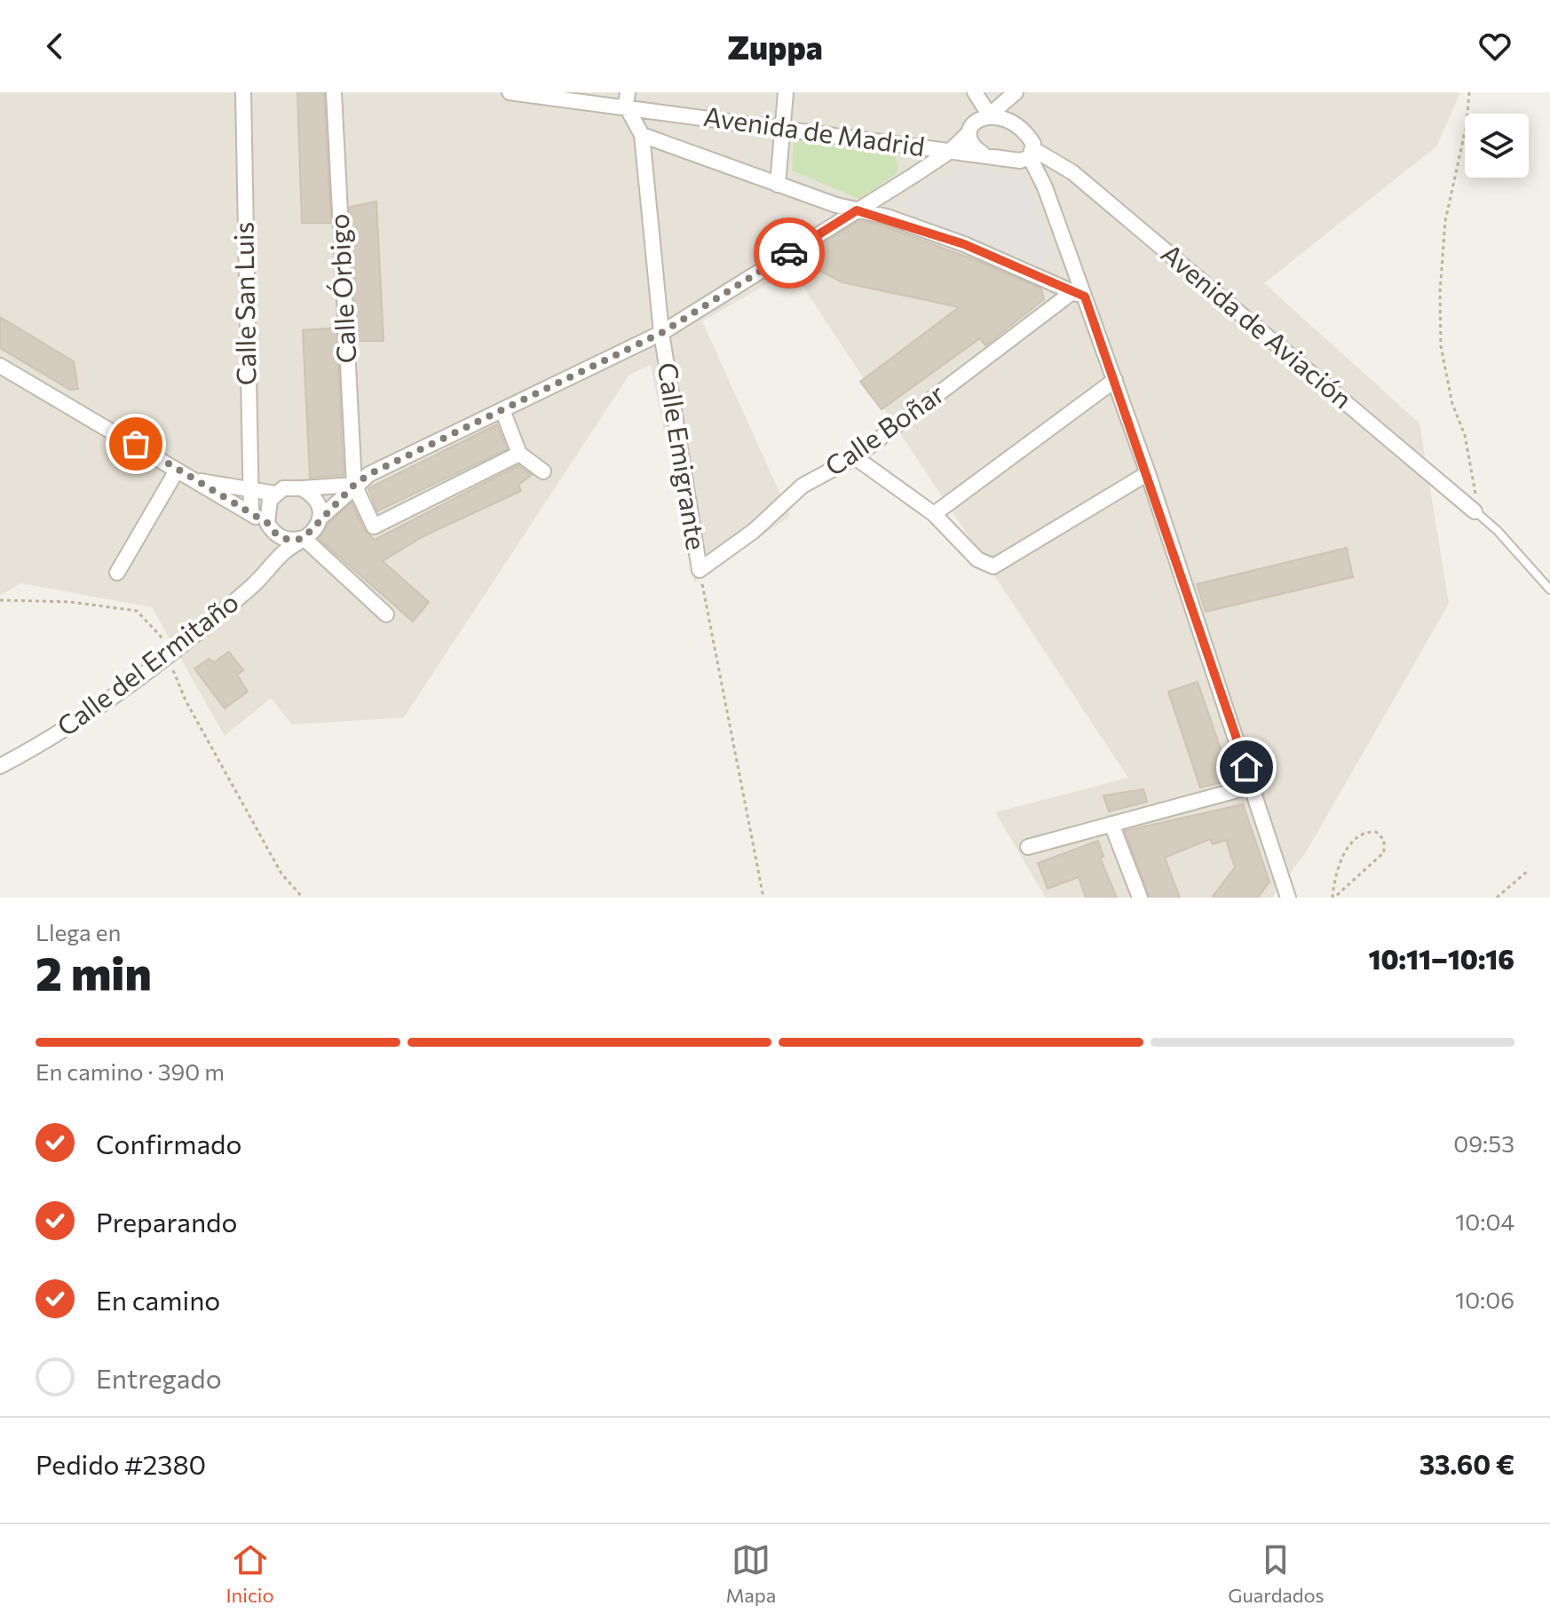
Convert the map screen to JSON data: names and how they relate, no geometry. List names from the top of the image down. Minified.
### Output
{"streets":{"street":["Avenida de Madrid","Calle Órbigo","Calle San Luis","Avenida de Aviación","Calle Boñar","Calle Emigrante","Calle del Ermitaño"]},"crossings":[["Avenida de Madrid","Avenida de Aviación"],["Avenida de Madrid","Calle Emigrante"],["Calle Boñar","Calle Emigrante"]],"page":{"header":"Zuppa","heading":["2 min","Llega en","10:11–10:16"],"panel":["Pedido #2380","33.60 €"],"bar":"En camino · 390 m","list":[["Confirmado","09:53"],["Preparando","10:04"],["En camino","10:06"],"Entregado"],"tabs":["Inicio","Mapa","Guardados"]}}
